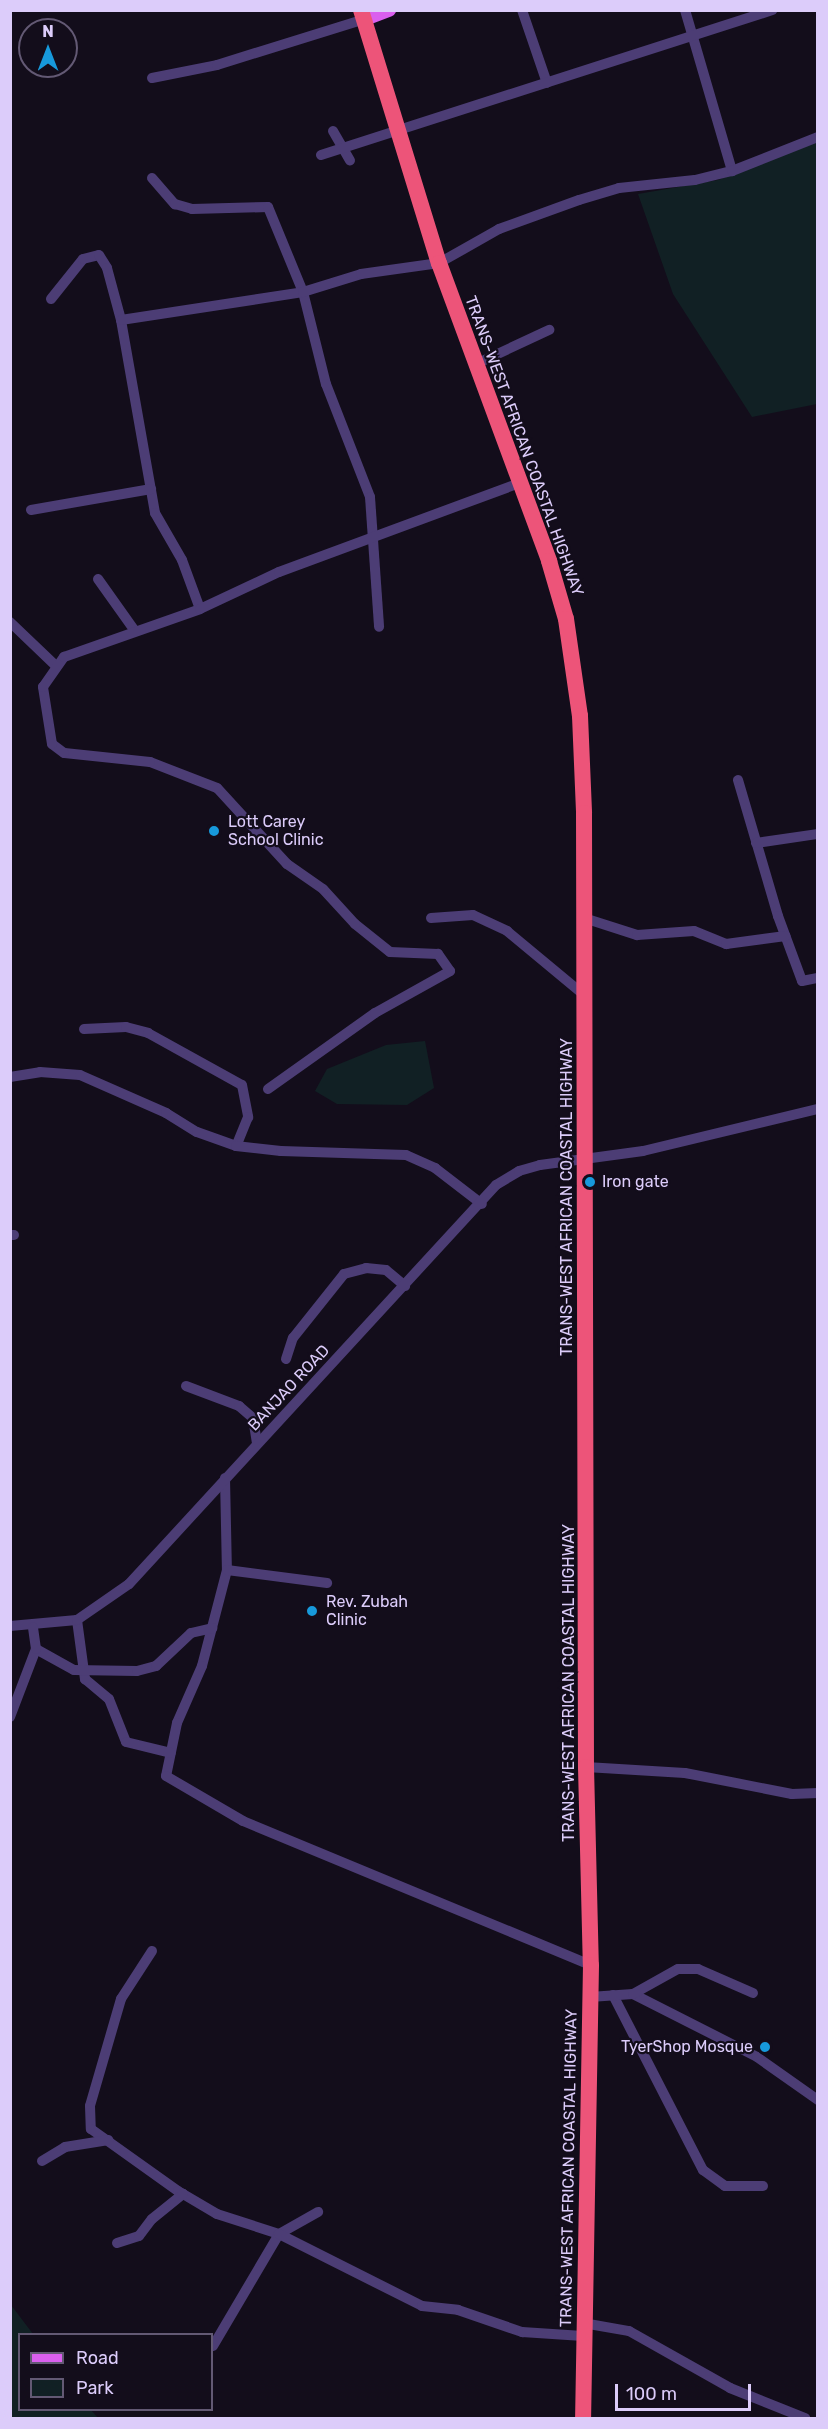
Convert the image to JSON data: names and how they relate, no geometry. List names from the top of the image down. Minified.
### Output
{"streets":{"highway":["TRANS-WEST AFRICAN COASTAL HIGHWAY"],"street":["BANJAO ROAD"]},"crossings":[["TRANS-WEST AFRICAN COASTAL HIGHWAY","BANJAO ROAD"]],"places":["Lott Carey School Clinic","Iron gate","Rev. Zubah Clinic","TyerShop Mosque"],"legend":["Road","Park"],"scale_bar":"100 m","north":"top"}
